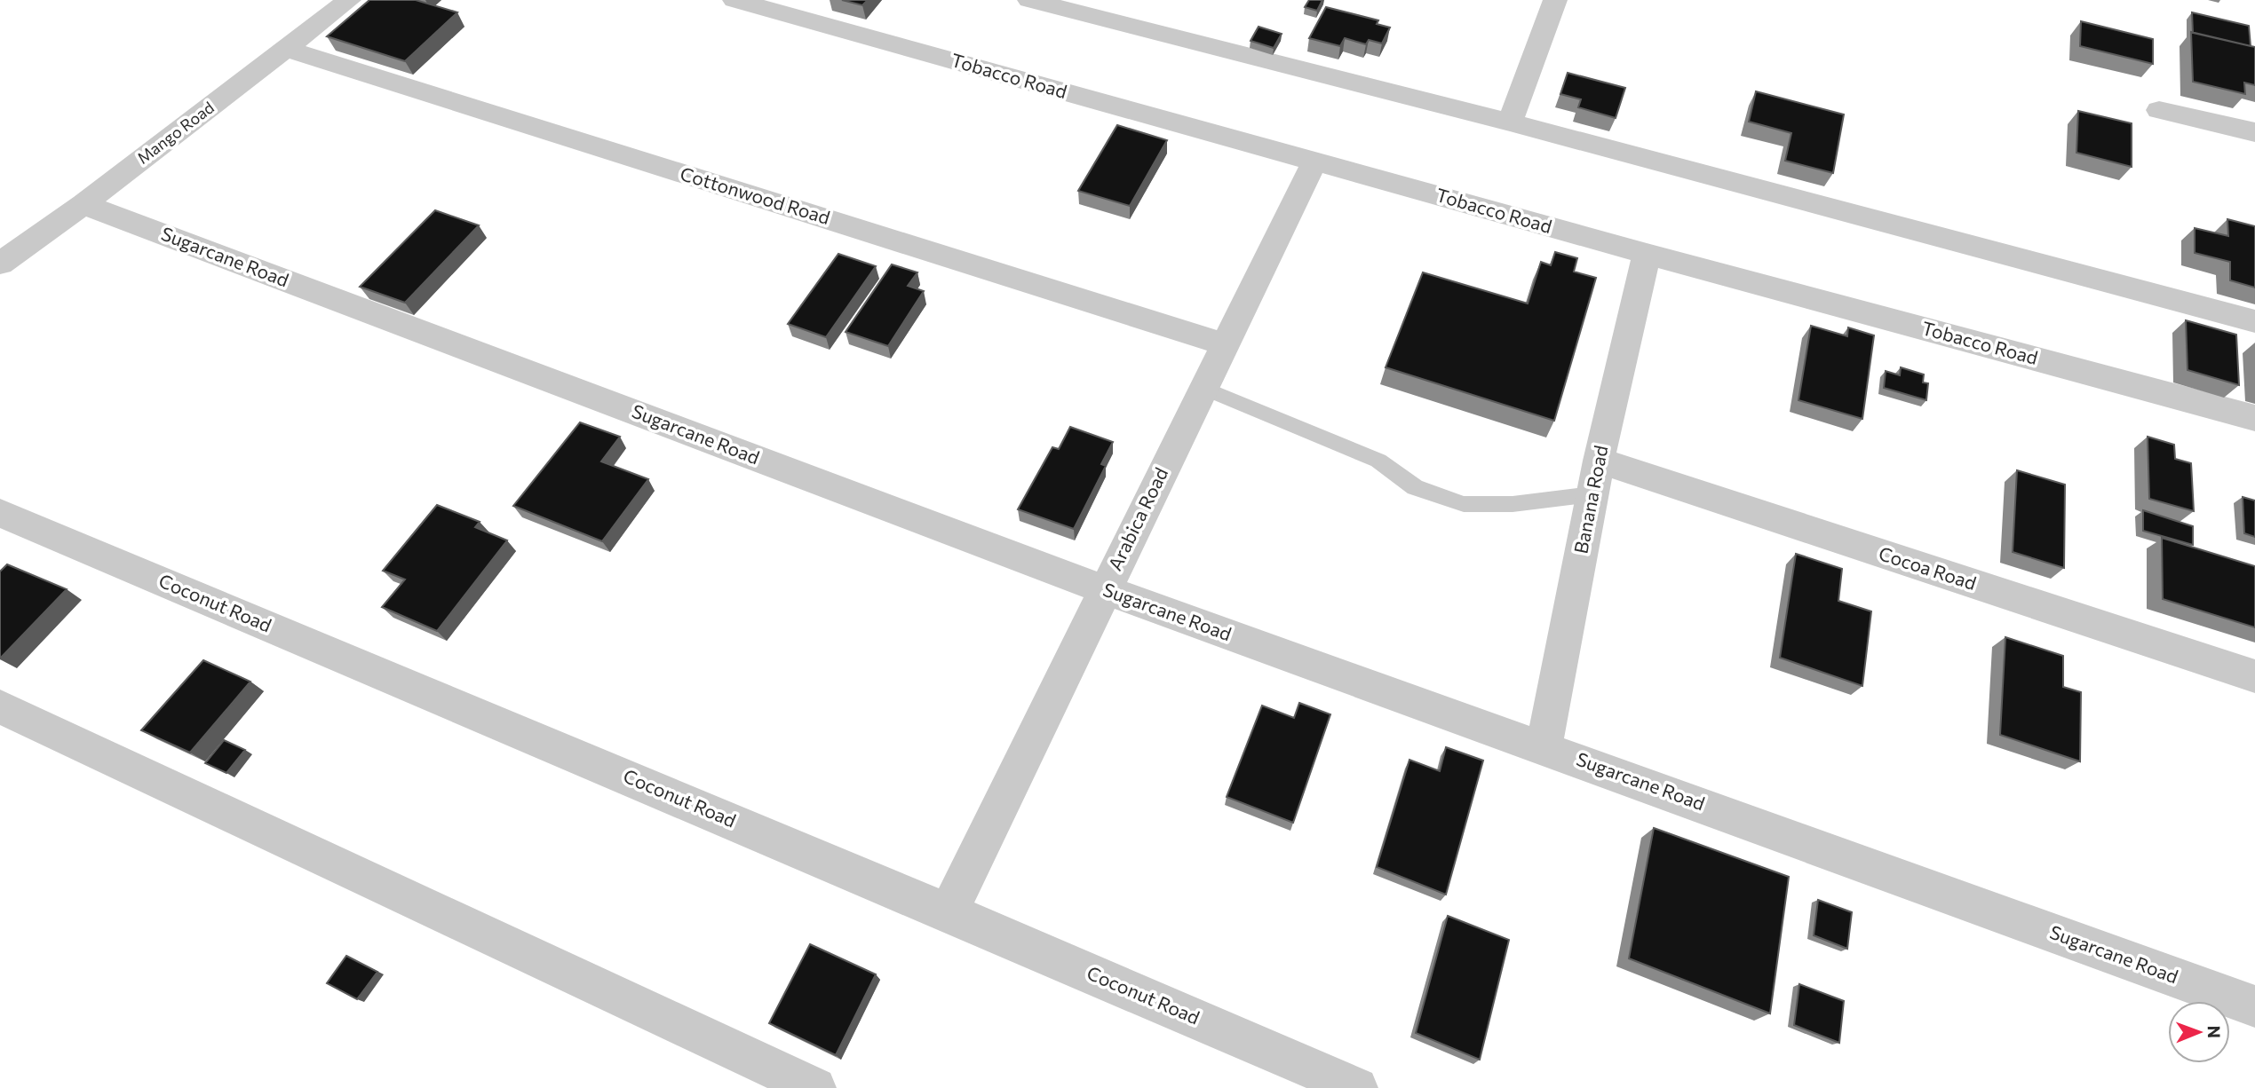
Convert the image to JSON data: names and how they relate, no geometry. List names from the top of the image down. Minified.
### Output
{"streets":{"street":["Tobacco Road","Mango Road","Cottonwood Road","Sugarcane Road","Banana Road","Arabica Road","Cocoa Road","Coconut Road"]},"crossings":[["Tobacco Road","Banana Road"],["Tobacco Road","Arabica Road"],["Mango Road","Cottonwood Road"],["Mango Road","Sugarcane Road"],["Cottonwood Road","Arabica Road"],["Sugarcane Road","Banana Road"],["Sugarcane Road","Arabica Road"],["Banana Road","Cocoa Road"],["Arabica Road","Coconut Road"]],"north":"right"}
